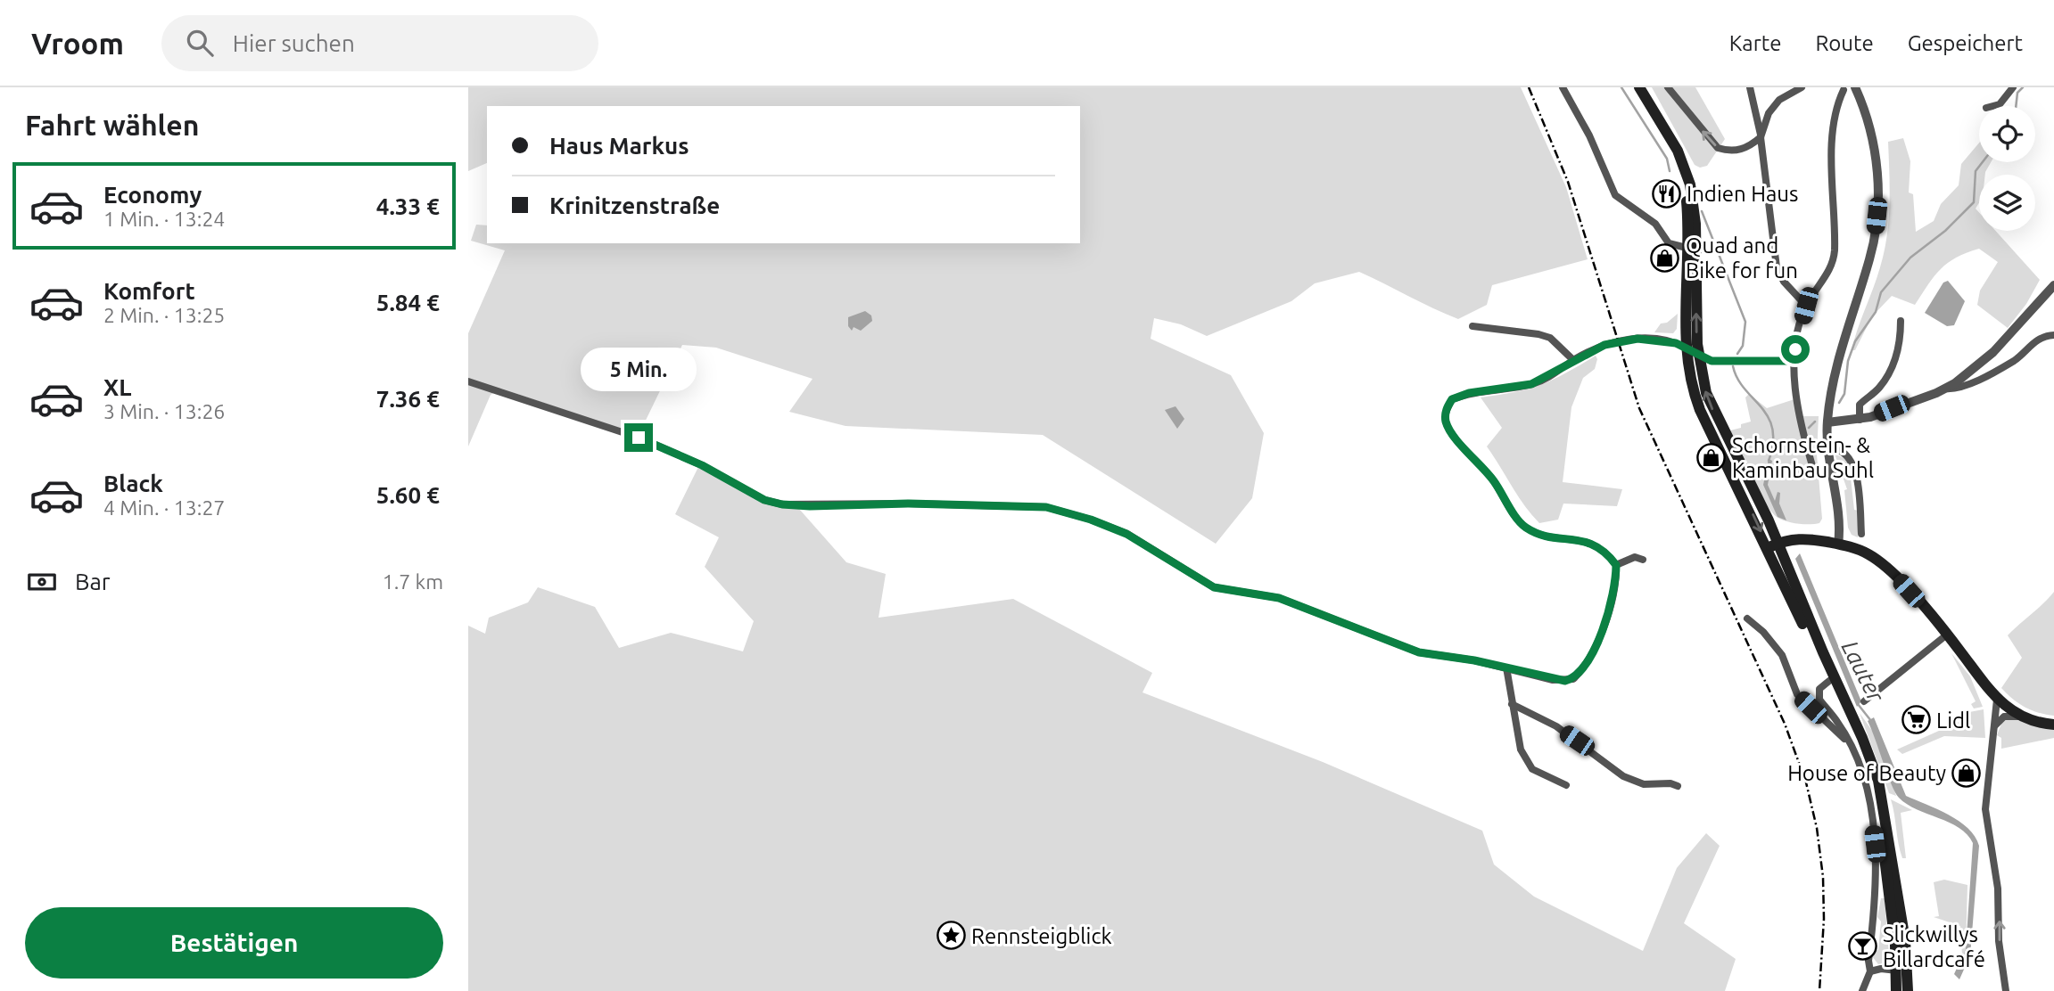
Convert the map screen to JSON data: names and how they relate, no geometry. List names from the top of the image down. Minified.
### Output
{"water":["Lauter"],"places":{"restaurant":["Indien Haus"],"shop":["Quad and Bike for fun","Schornstein- & Kaminbau Suhl","House of Beauty"],"supermarket":["Lidl"],"place":["Rennsteigblick"],"bar":["Slickwillys Billardcafé"]},"page":{"header":"Vroom","search":"Hier suchen","nav":["Karte","Route","Gespeichert"],"heading":"Fahrt wählen","banner":["Haus Markus","Krinitzenstraße"],"list":[{"name":"Economy","note":"1 Min. · 13:24","value":"4.33 €"},{"name":"Komfort","note":"2 Min. · 13:25","value":"5.84 €"},{"name":"XL","note":"3 Min. · 13:26","value":"7.36 €"},{"name":"Black","note":"4 Min. · 13:27","value":"5.60 €"}],"bubble":"5 Min.","pay":["Bar","1.7 km"],"buttons":"Bestätigen"}}
